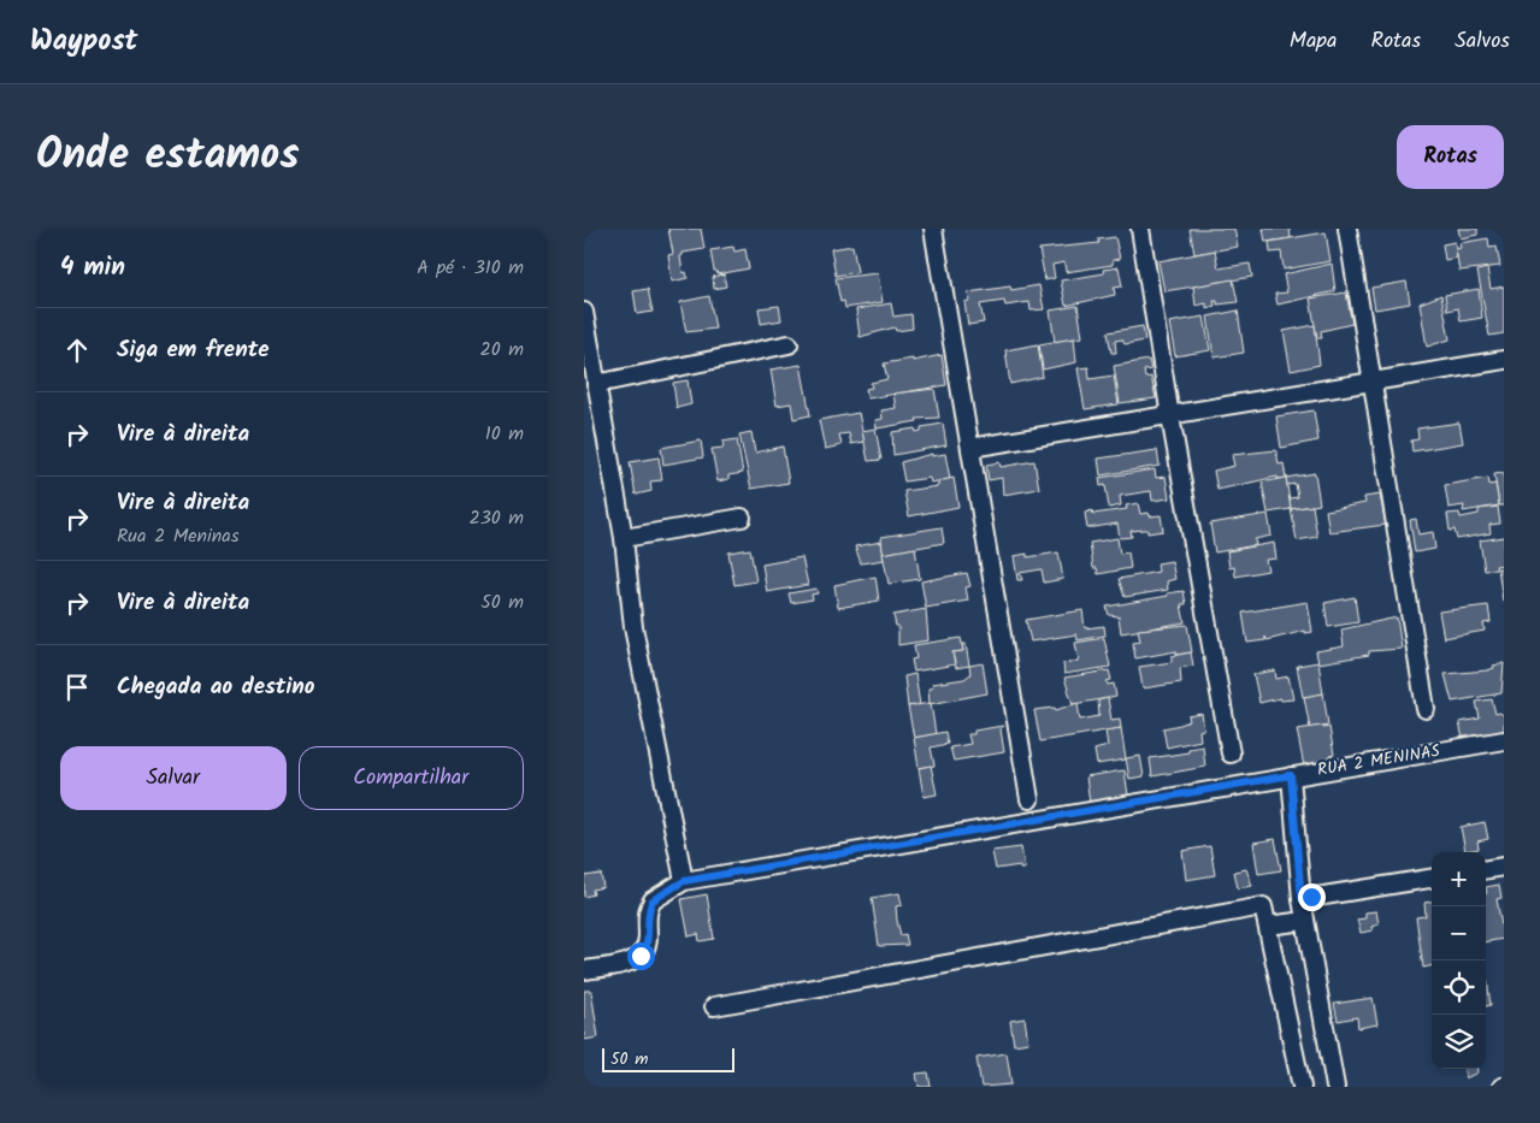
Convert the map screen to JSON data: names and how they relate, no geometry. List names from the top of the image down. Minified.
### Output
{"streets":{"street":["RUA 2 MENINAS"]},"scale_bar":"50 m","page":{"header":"Waypost","nav":["Mapa","Rotas","Salvos"],"title":"Onde estamos","buttons":["Rotas",["Salvar","Compartilhar"]],"heading":["4 min","A pé · 310 m"],"list":[["Siga em frente","20 m"],["Vire à direita","10 m"],["Vire à direita","Rua 2 Meninas","230 m"],["Vire à direita","50 m"],"Chegada ao destino"],"map_buttons":["+","−"],"scale":"50 m"}}
